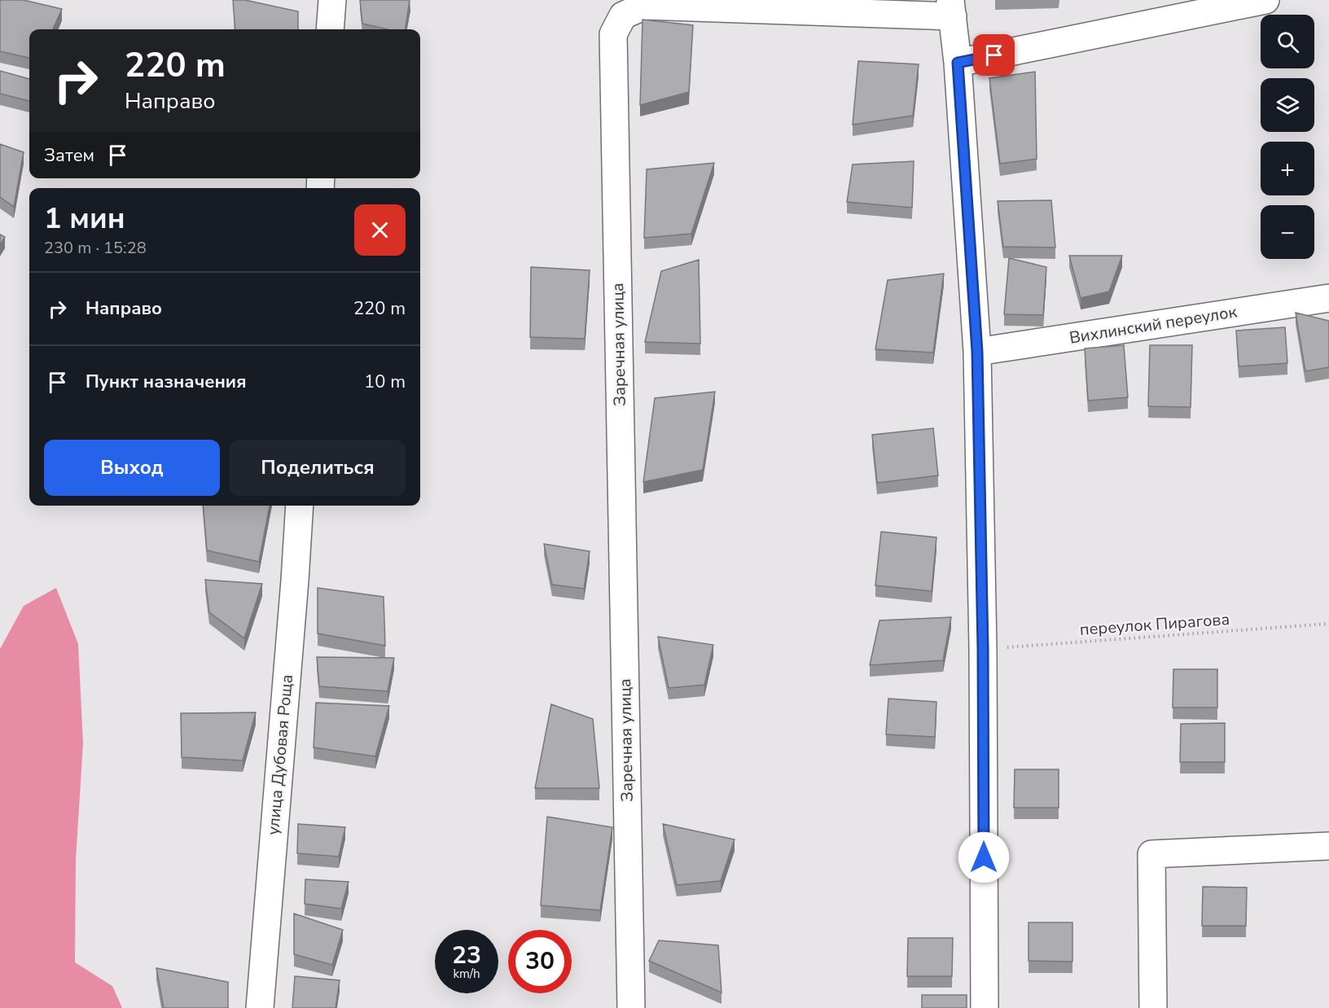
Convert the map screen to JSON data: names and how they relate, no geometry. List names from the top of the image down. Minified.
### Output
{"streets":{"street":["Вихлинский переулок","Заречная улица","улица Дубовая Роща"],"path":["переулок Пирагова"]},"page":{"map_buttons":["+","−"],"turn":["220 m","Направо"],"then":"Затем","heading":["1 мин","230 m · 15:28"],"list":[{"name":"Направо","value":"220 m"},{"name":"Пункт назначения","value":"10 m"}],"buttons":["Выход","Поделиться"],"speed":"23 km/h","limit":"30"}}
